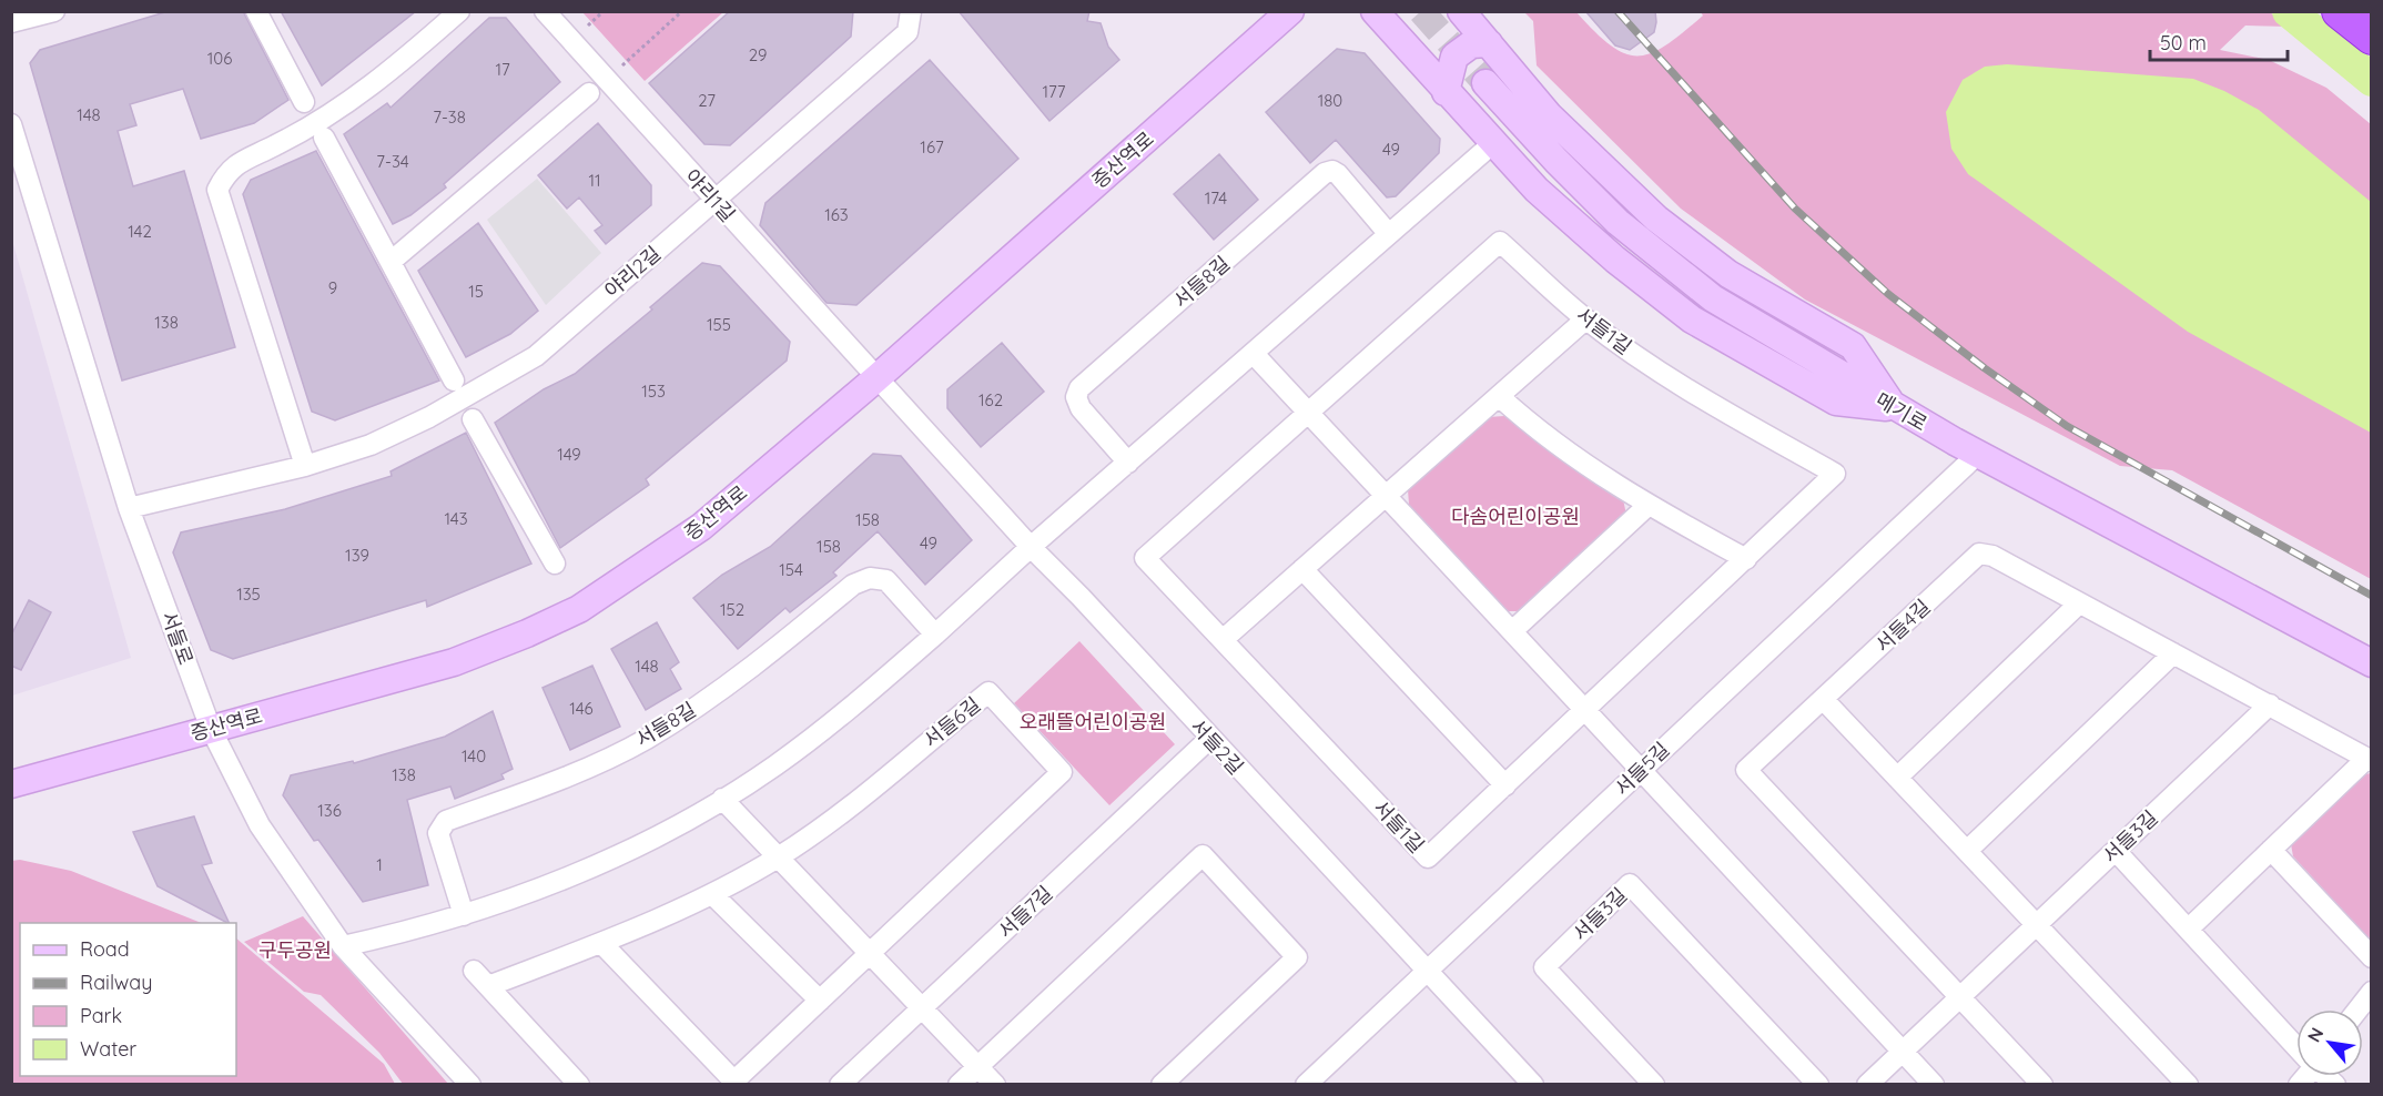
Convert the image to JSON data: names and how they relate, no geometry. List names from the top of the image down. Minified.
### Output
{"streets":{"street":["증산역로","야리1길","야리2길","서들8길","서들1길","메기로","서들4길","서들로","서들6길","서들2길","서들5길","서들3길","서들7길"]},"crossings":[["증산역로","야리1길"],["증산역로","서들로"],["증산역로","서들2길"],["야리1길","야리2길"],["야리1길","서들2길"],["야리2길","서들로"],["메기로","서들5길"],["서들4길","서들3길"],["서들2길","서들5길"],["서들2길","서들7길"]],"parks":["다솜어린이공원","오래뜰어린이공원","구두공원"],"house_numbers":["29","106","17","177","27","180","148","7-38","167","49","7-34","11","174","163","142","9","15","138","155","153","162","149","143","158","49","158","139","154","135","152","148","146","140","138","136","1"],"legend":["Road","Railway","Park","Water"],"scale_bar":"50 m","north":"top left"}
